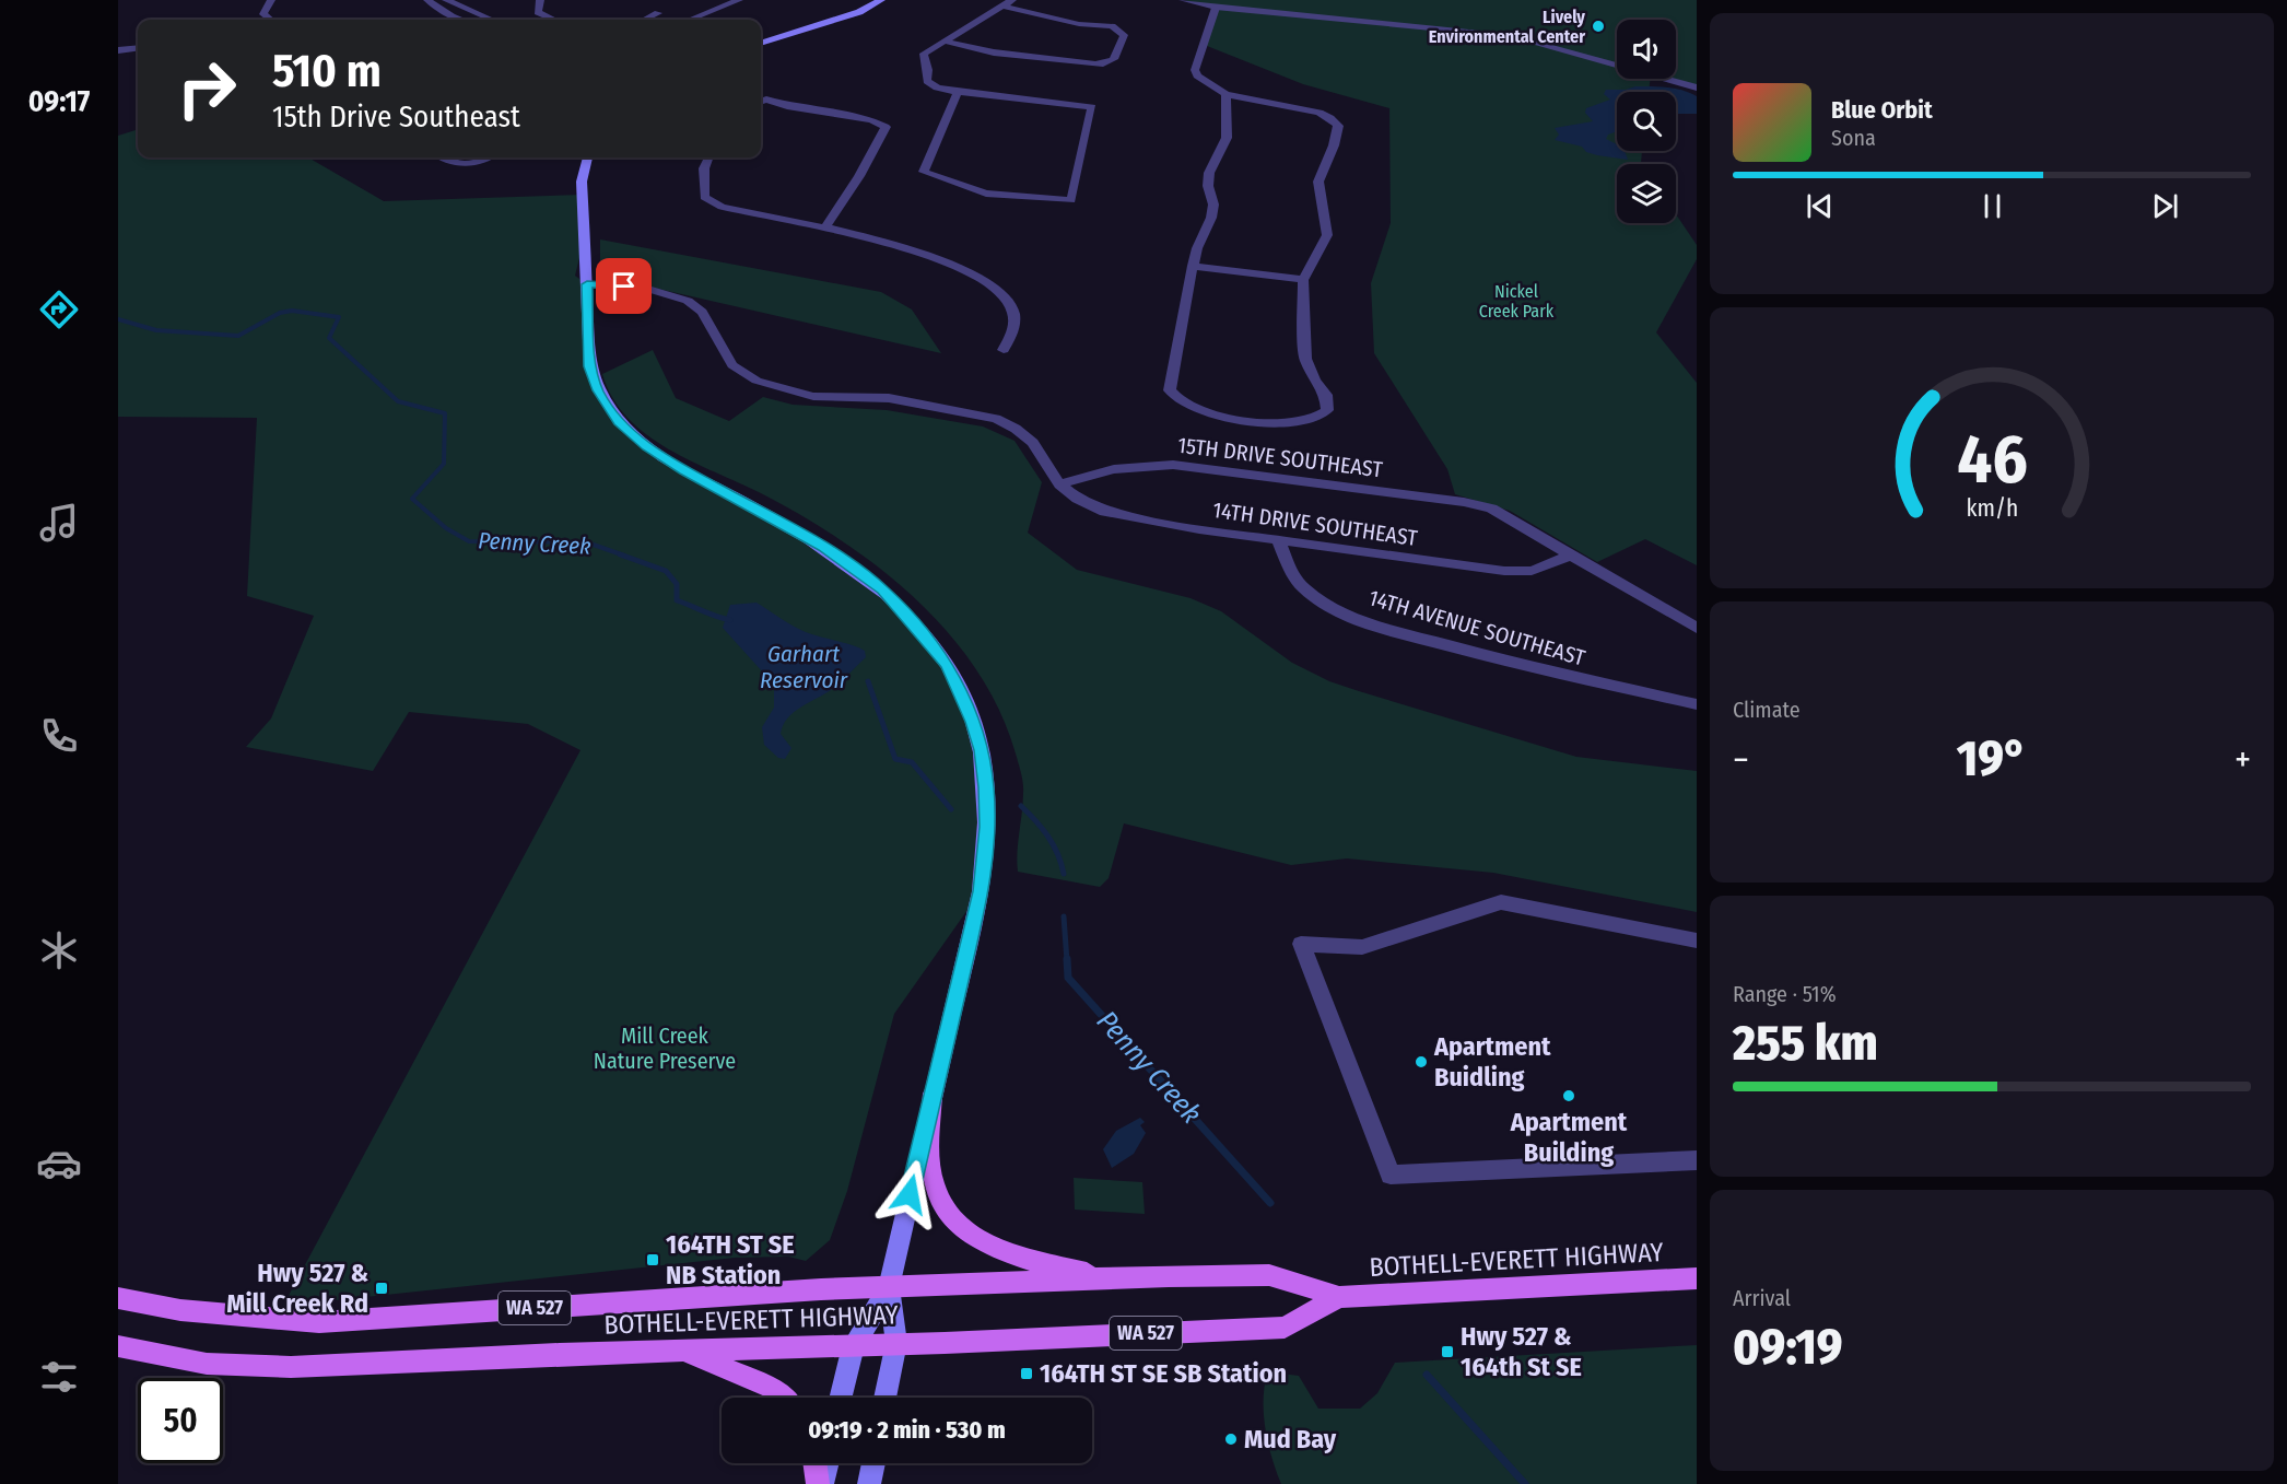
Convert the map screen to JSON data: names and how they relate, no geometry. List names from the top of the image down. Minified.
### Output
{"streets":{"main road":["BOTHELL-EVERETT HIGHWAY","WA 527"],"street":["15TH DRIVE SOUTHEAST","14TH DRIVE SOUTHEAST","14TH AVENUE SOUTHEAST"]},"crossings":[["15TH DRIVE SOUTHEAST","14TH DRIVE SOUTHEAST"],["14TH DRIVE SOUTHEAST","14TH AVENUE SOUTHEAST"]],"water":["Penny Creek","Garhart Reservoir"],"parks":["Nickel Creek Park","Mill Creek Nature Preserve"],"places":{"other":["Lively Environmental Center","Apartment Buidling","Apartment Building","Mud Bay"],"transit":["164TH ST SE NB Station","Hwy 527 & Mill Creek Rd","Hwy 527 & 164th St SE","164TH ST SE SB Station"]},"page":{"tabs":"09:17","turn":["510 m","15th Drive Southeast"],"song":["Blue Orbit","Sona"],"tile":["Climate",["Range · 51%","255 km"],["Arrival","09:19"]],"heat":["−","19°","+"],"limit":"50","trip":"09:19 · 2 min · 530 m","gauge":["46","km/h"]}}
